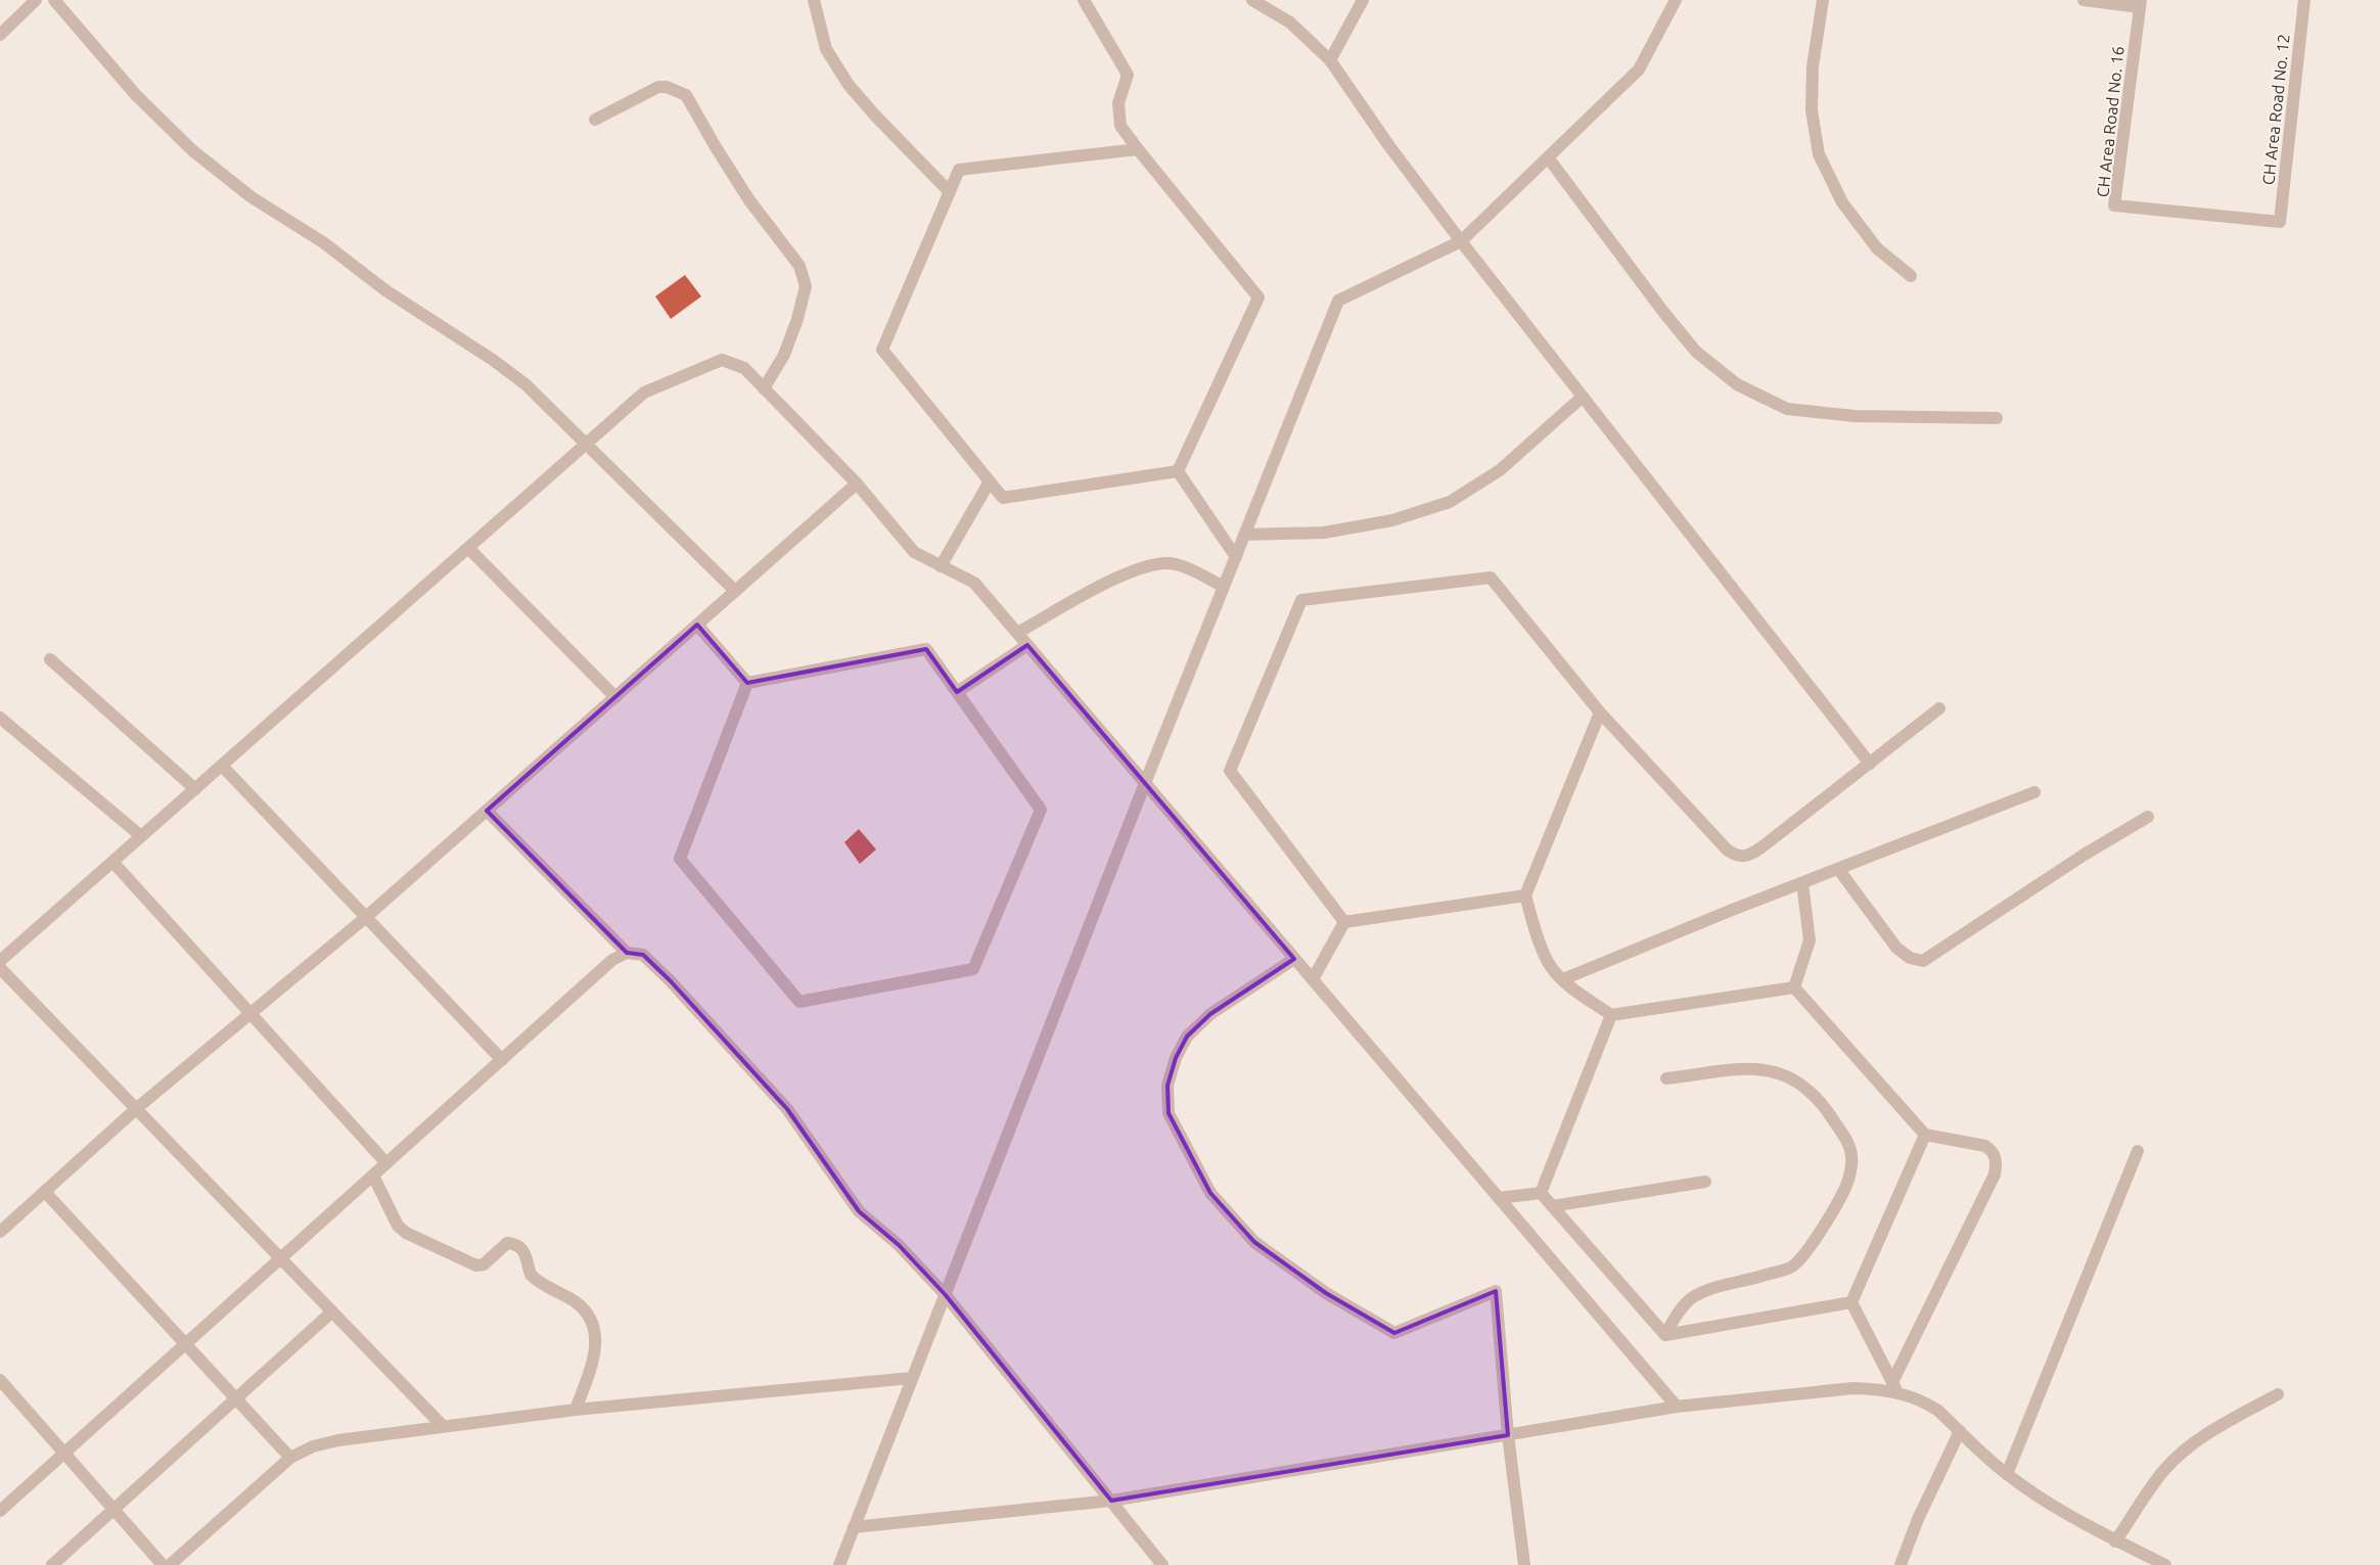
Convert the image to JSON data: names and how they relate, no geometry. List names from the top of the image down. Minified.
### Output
{"streets":{"street":["CH Area Road No. 12","CH Area Road No. 16"]},"crossings":[["CH Area Road No. 12","CH Area Road No. 16"]]}
